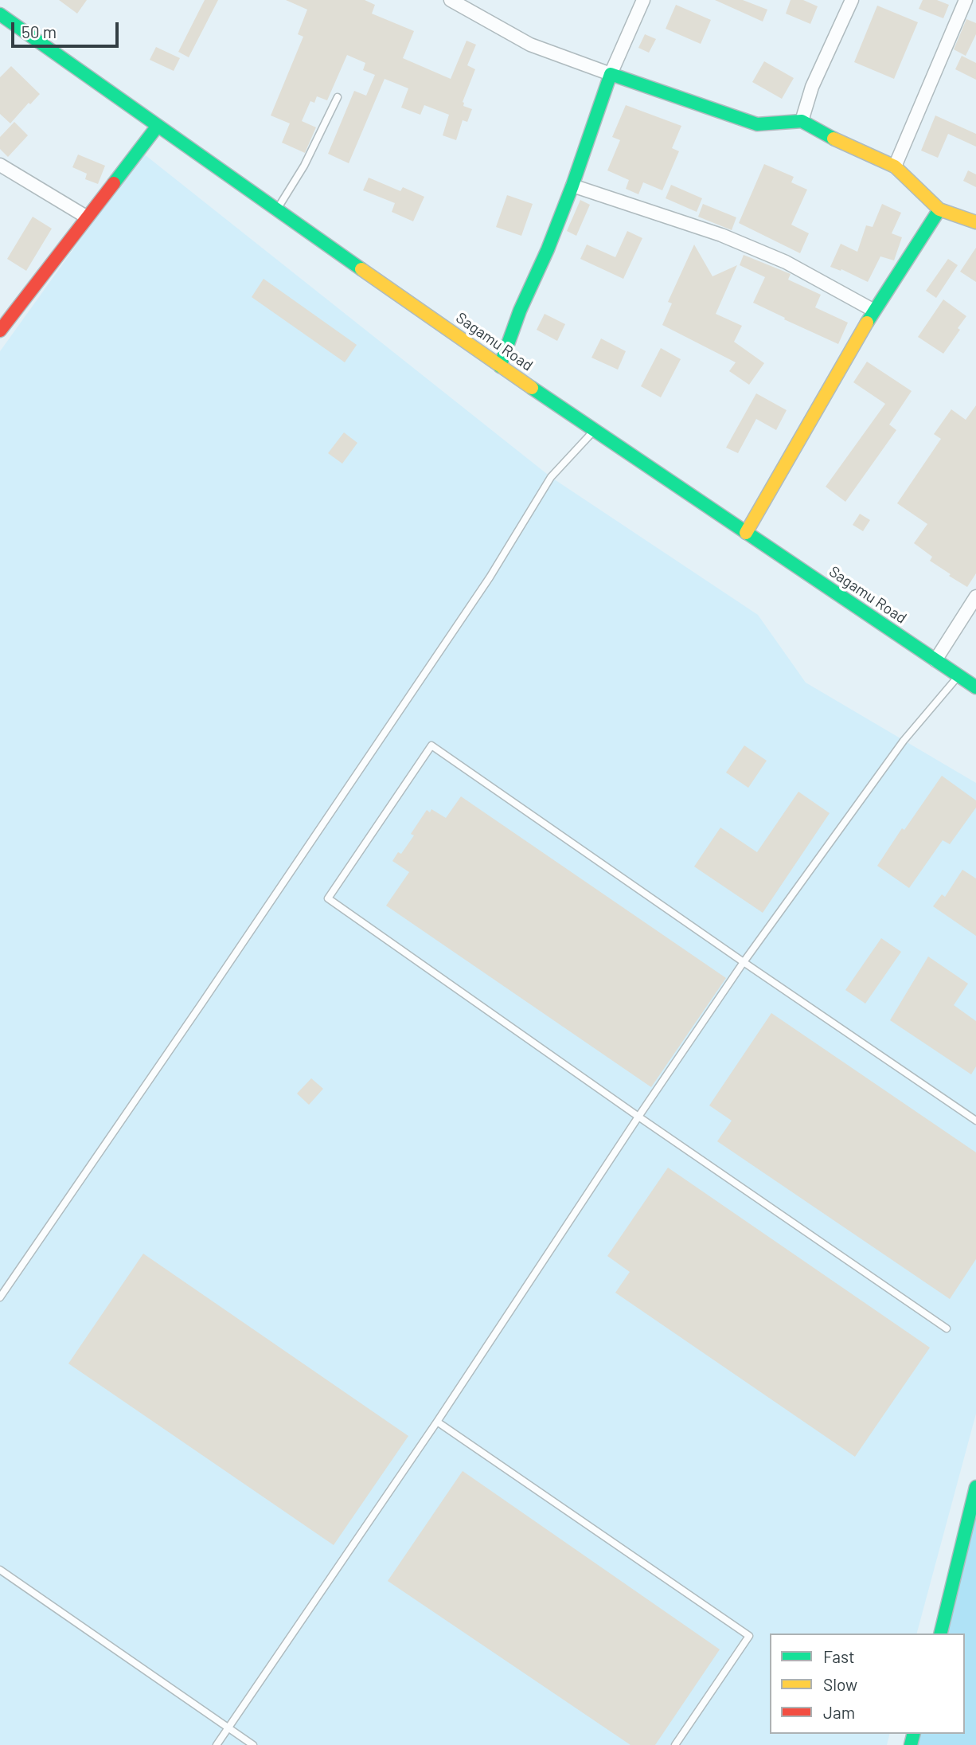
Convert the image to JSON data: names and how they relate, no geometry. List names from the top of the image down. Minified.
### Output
{"streets":{"main road":["Sagamu Road"]},"legend":["Fast","Slow","Jam"],"scale_bar":"50 m"}
